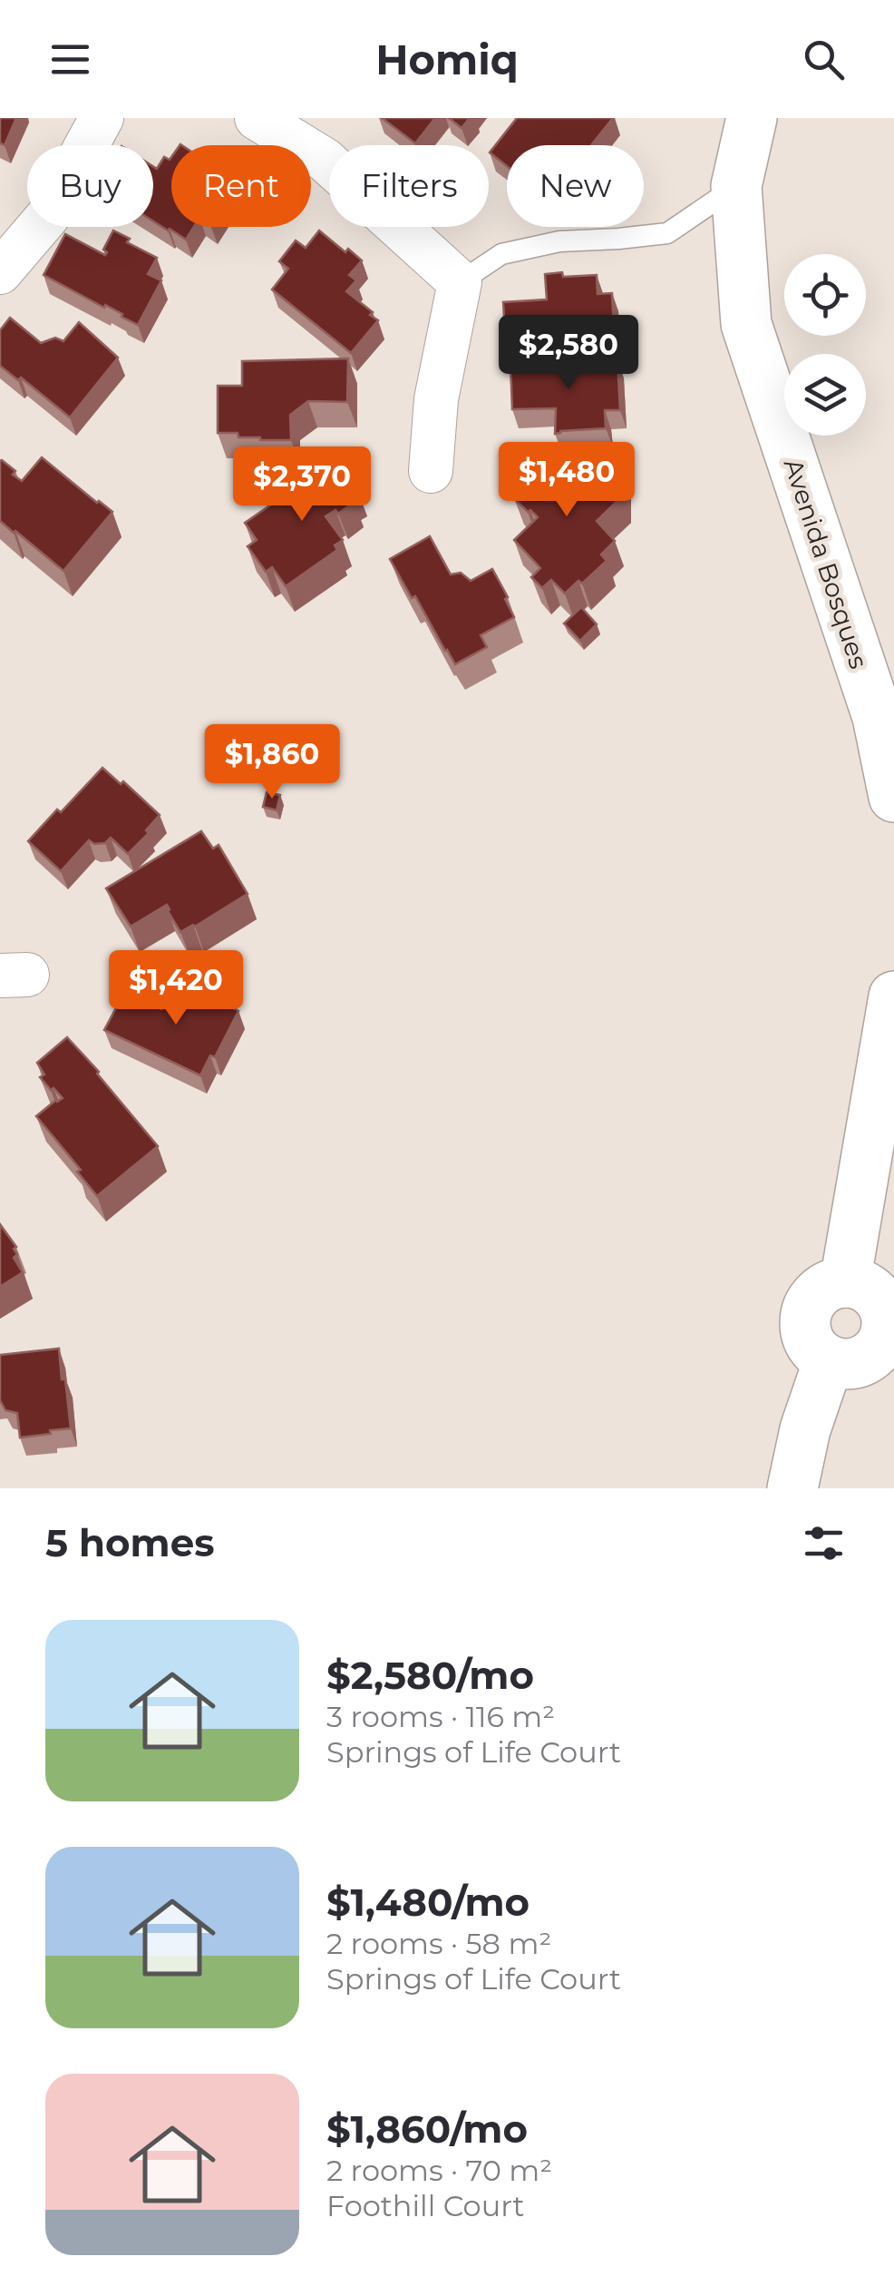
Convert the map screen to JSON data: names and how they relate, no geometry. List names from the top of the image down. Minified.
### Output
{"streets":{"street":["Avenida Bosques"]},"page":{"header":"Homiq","chip":["Buy","Rent","Filters","New"],"price":["$2,580","$1,480","$2,370","$1,860","$1,420"],"heading":"5 homes","list":[{"name":"$2,580/mo","note":"3 rooms · 116 m² · Springs of Life Court"},{"name":"$1,480/mo","note":"2 rooms · 58 m² · Springs of Life Court"},{"name":"$1,860/mo","note":"2 rooms · 70 m² · Foothill Court"}]}}
